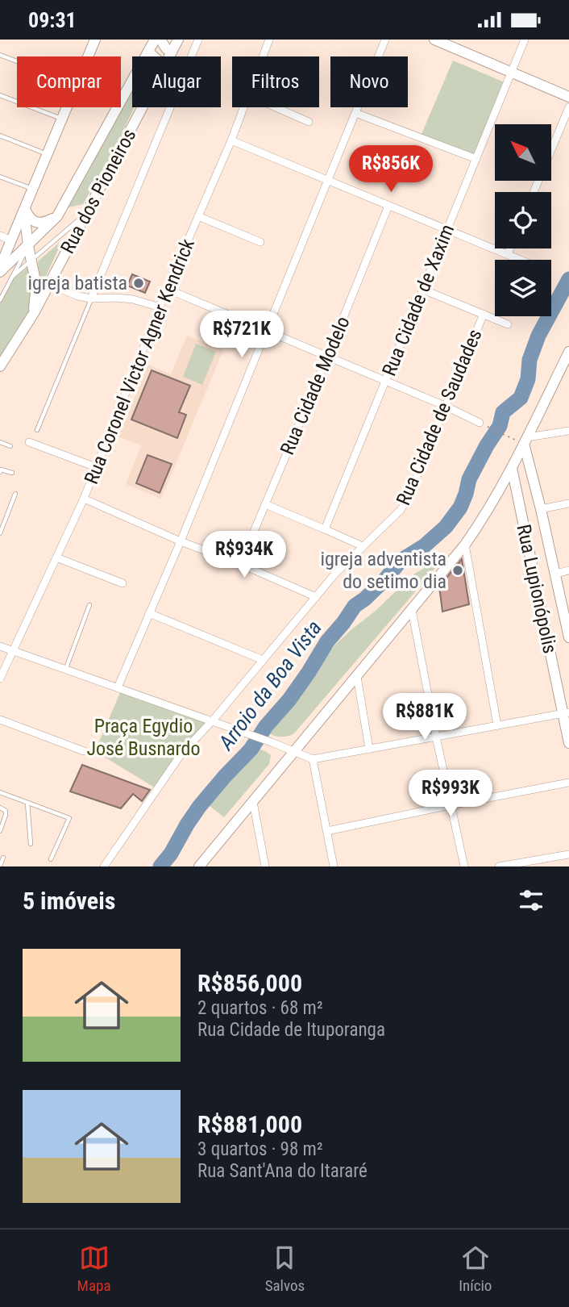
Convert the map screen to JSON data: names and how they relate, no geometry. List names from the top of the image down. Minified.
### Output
{"streets":{"street":["Rua dos Pioneiros","Rua Cidade de Xaxim","Rua Coronel Victor Agner Kendrick","Rua Cidade Modelo","Rua Cidade de Saudades","Rua Lupionópolis"]},"water":["Arroio da Boa Vista"],"parks":["Praça Egydio José Busnardo"],"places":["igreja batista","igreja adventista do setimo dia"],"north":"top left","page":{"status":"09:31","chip":["Comprar","Alugar","Filtros","Novo"],"price":["R$856K","R$721K","R$934K","R$881K","R$993K"],"heading":"5 imóveis","list":[{"name":"R$856,000","note":"2 quartos · 68 m² · Rua Cidade de Ituporanga"},{"name":"R$881,000","note":"3 quartos · 98 m² · Rua Sant'Ana do Itararé"}],"tabs":["Mapa","Salvos","Início"]}}
